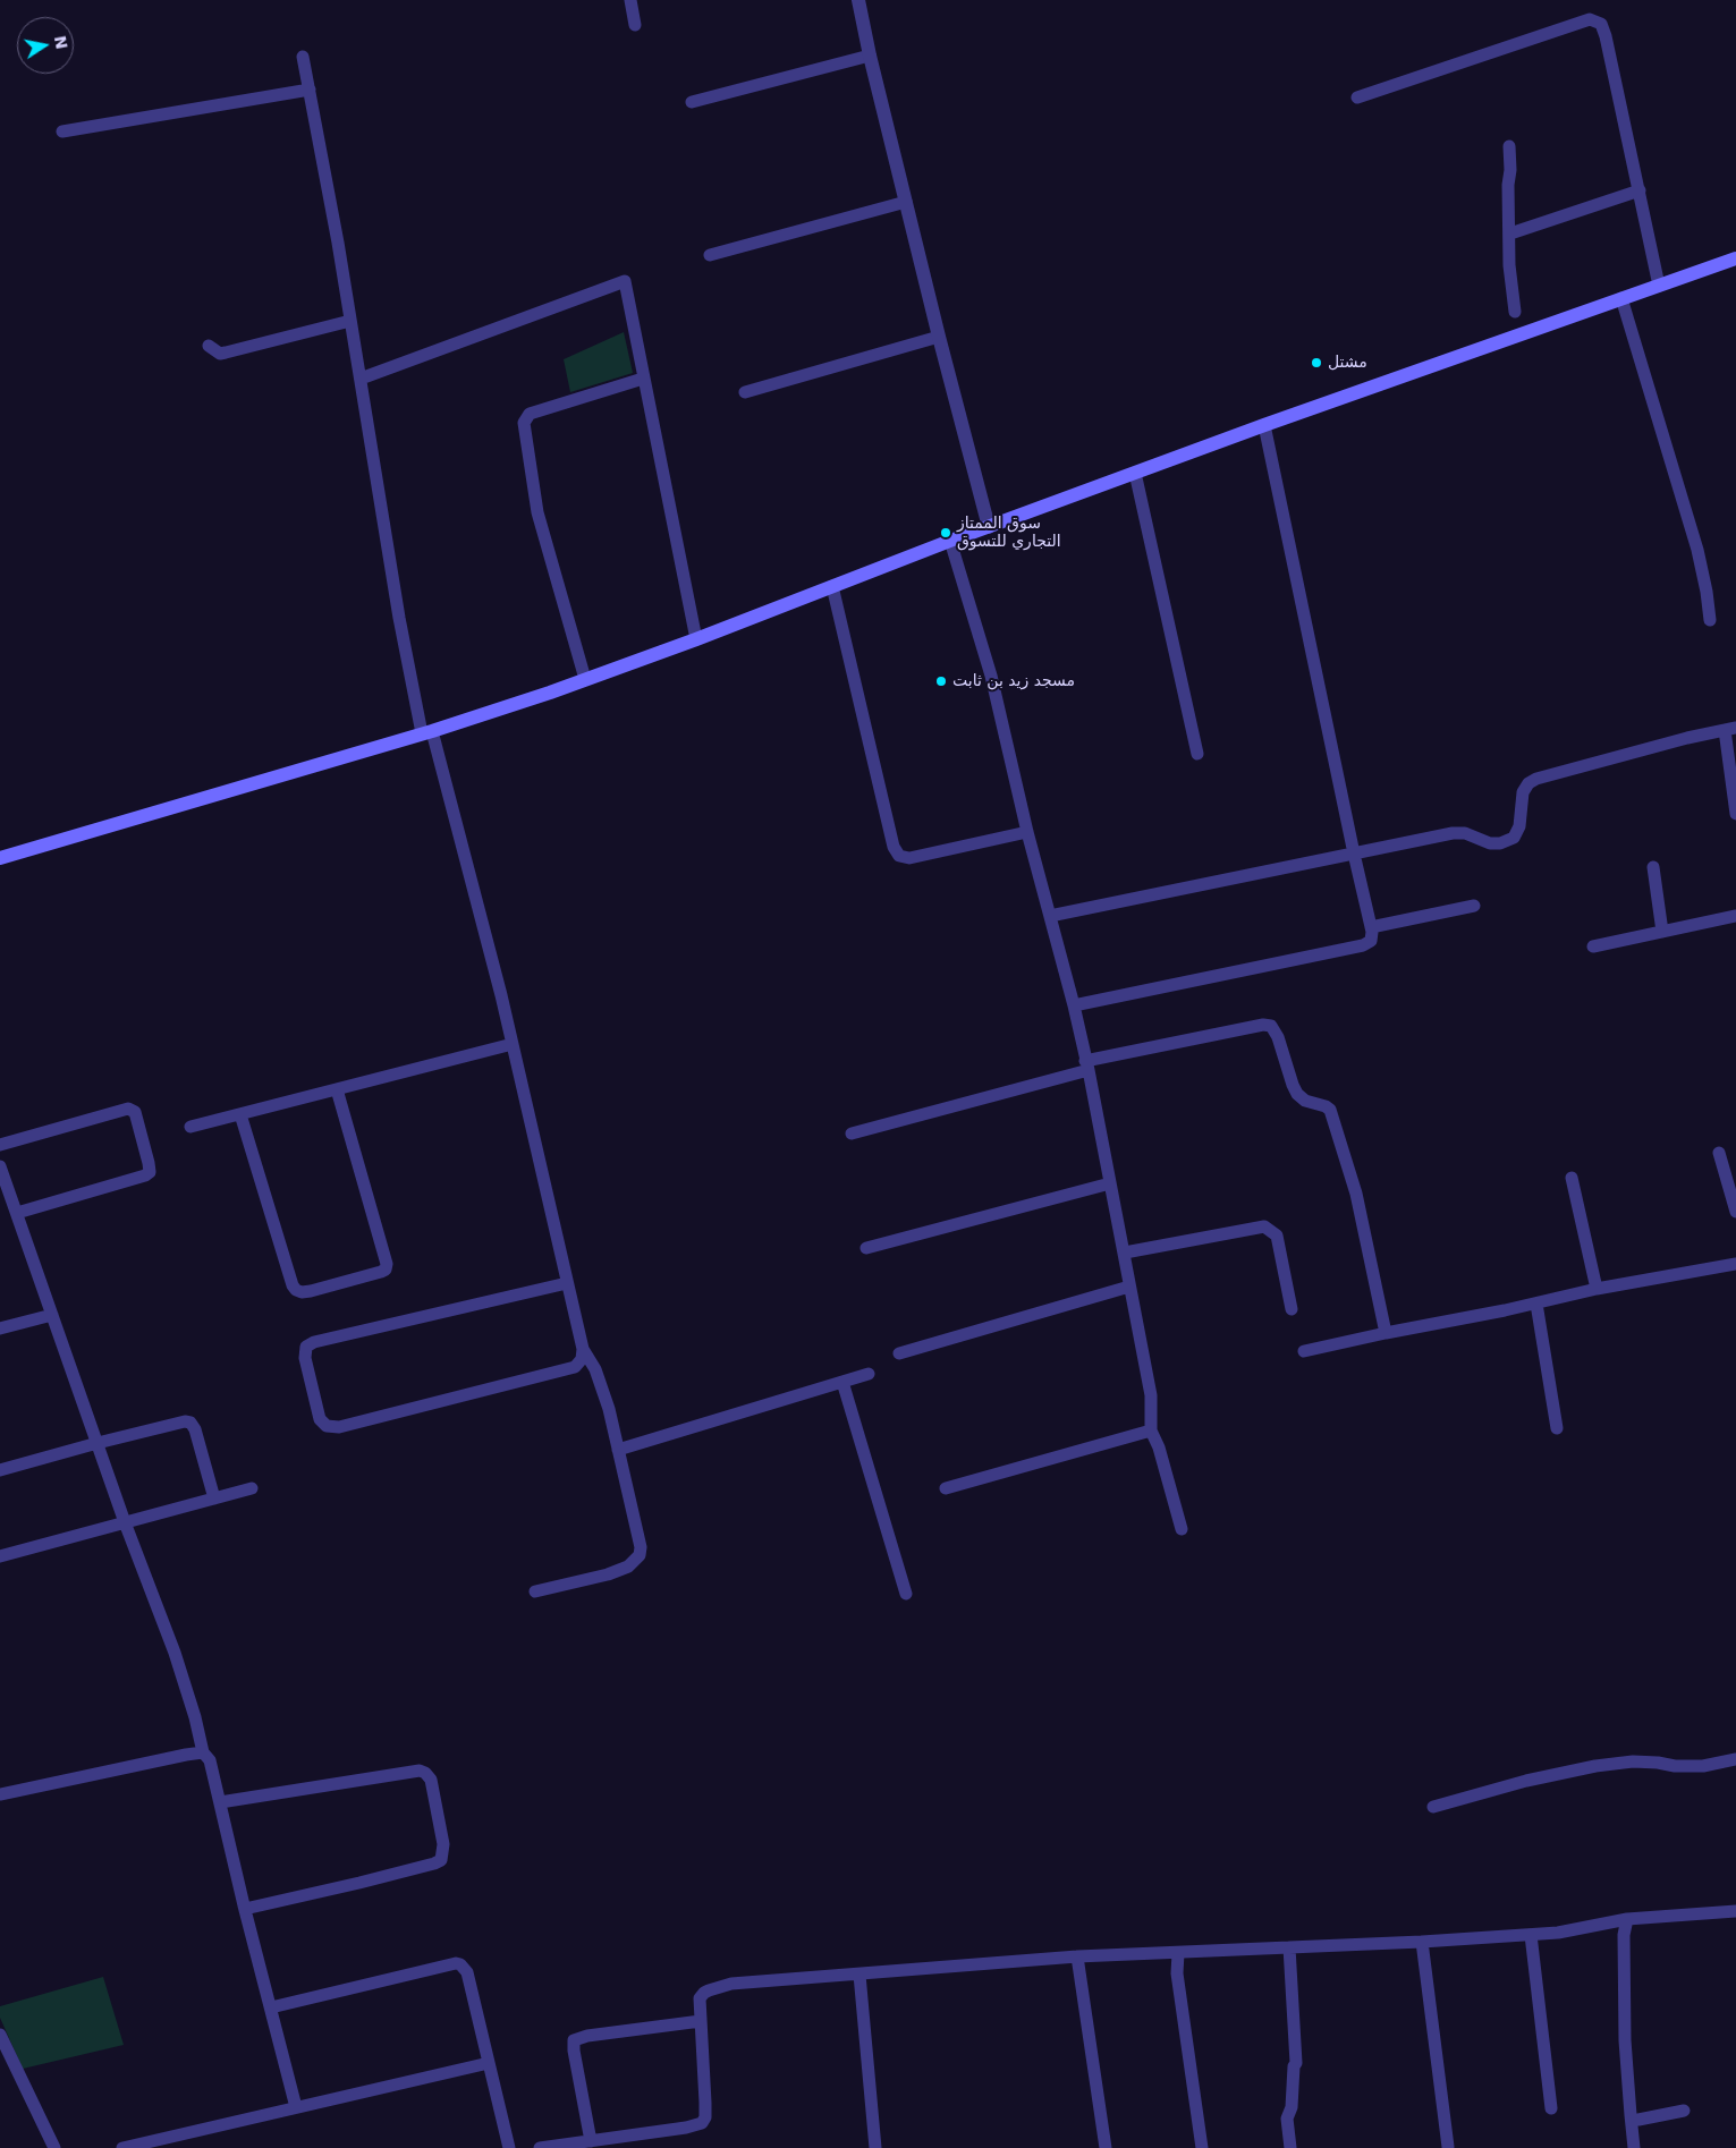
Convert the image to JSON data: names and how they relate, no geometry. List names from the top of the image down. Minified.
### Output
{"places":["مشتل","سوق الممتاز التجاري للتسوق","مسجد زيد بن ثابت"],"north":"right"}
